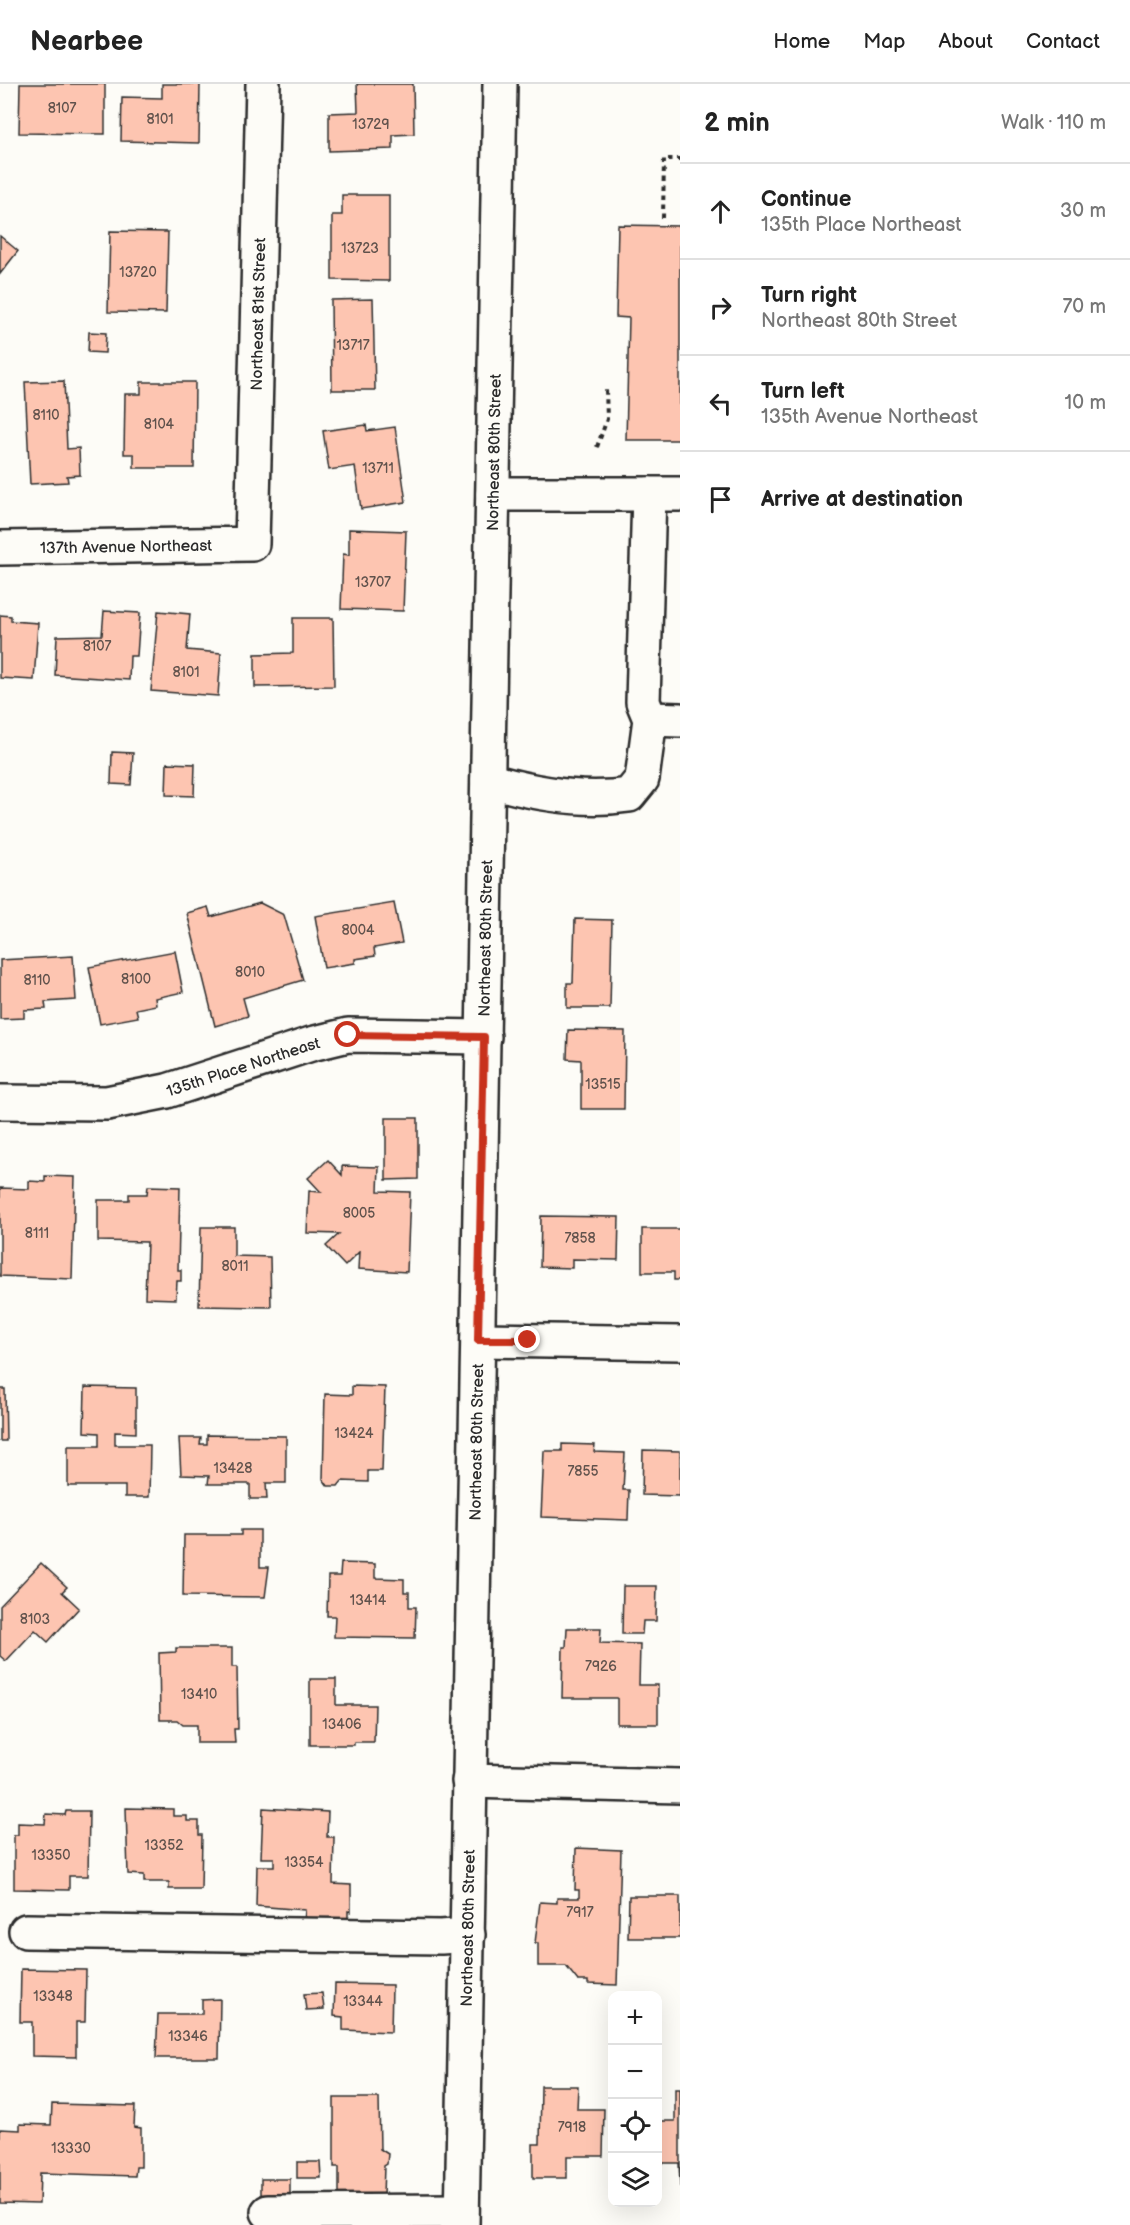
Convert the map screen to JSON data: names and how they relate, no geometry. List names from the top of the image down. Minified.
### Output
{"streets":{"street":["Northeast 81st Street","Northeast 80th Street","137th Avenue Northeast","135th Place Northeast"]},"crossings":[["Northeast 81st Street","137th Avenue Northeast"],["Northeast 80th Street","135th Place Northeast"]],"house_numbers":["8107","8101","13729","13723","13720","13717","8110","8104","13711","13707","8107","8101","8004","8010","8100","8110","13515","8005","8111","7858","8011","13424","13428","7855","13414","8103","7926","13410","13406","13352","13350","13354","7917","13348","13344","13346","7918","13330"],"page":{"header":"Nearbee","nav":["Home","Map","About","Contact"],"heading":["2 min","Walk · 110 m"],"list":[["Continue","135th Place Northeast","30 m"],["Turn right","Northeast 80th Street","70 m"],["Turn left","135th Avenue Northeast","10 m"],"Arrive at destination"],"map_buttons":["+","−"]}}
